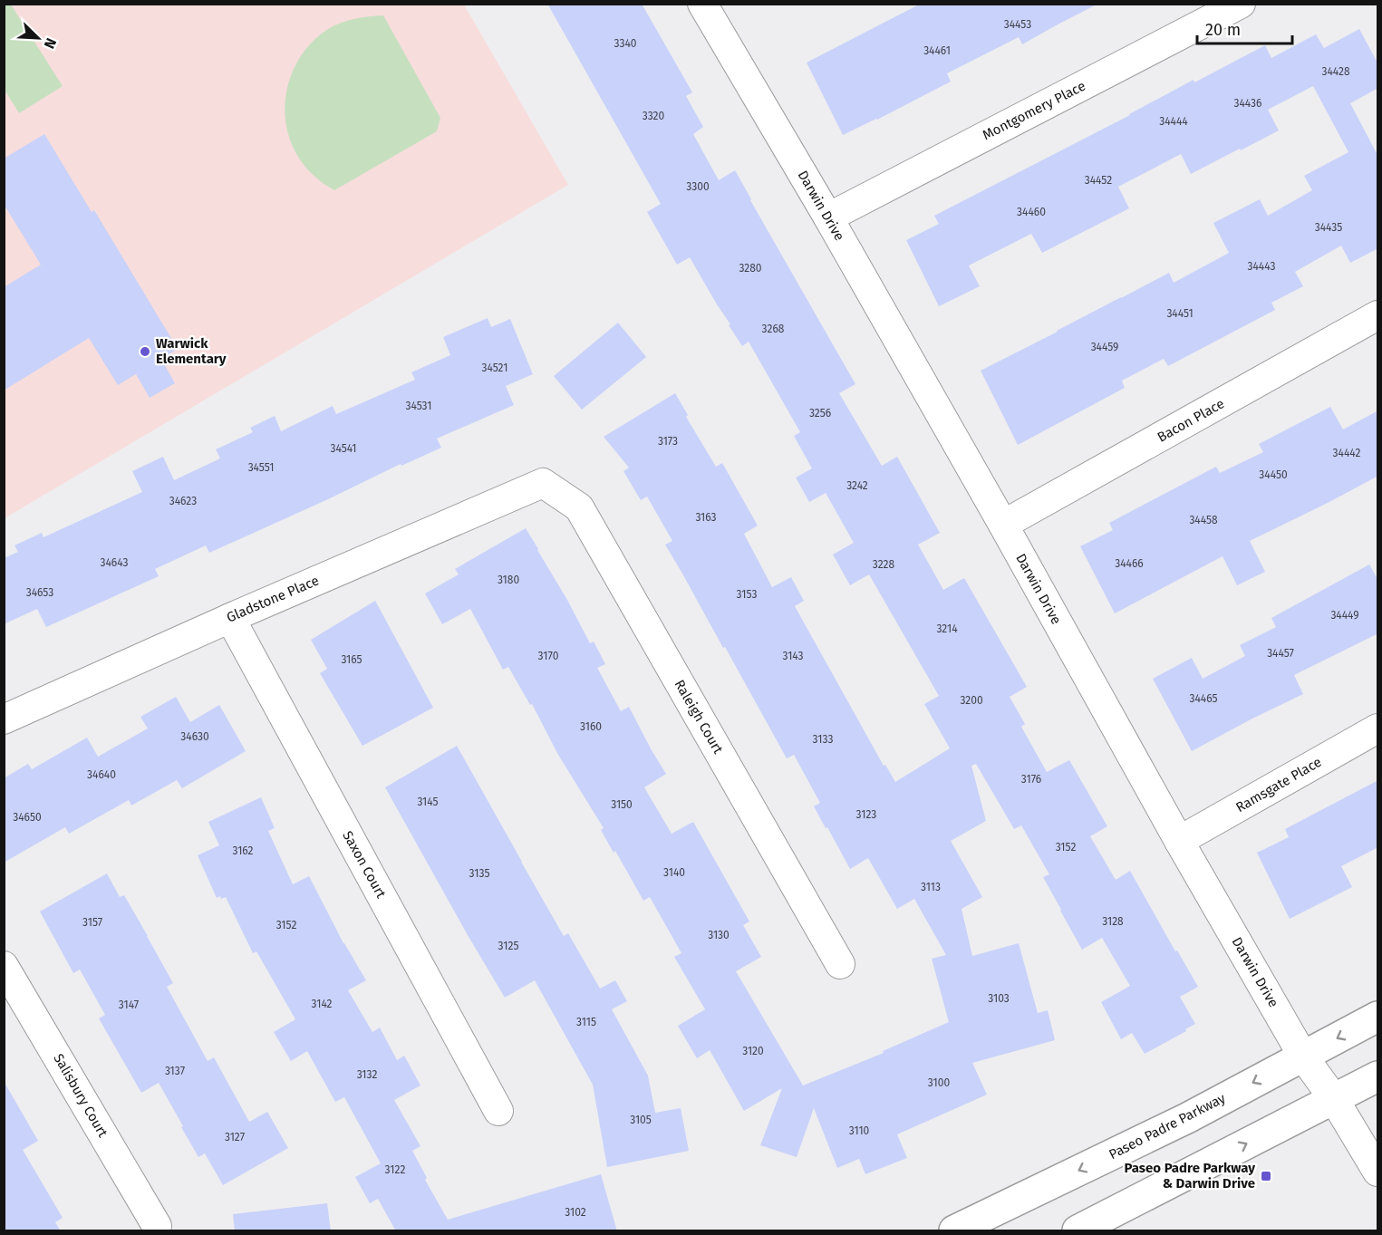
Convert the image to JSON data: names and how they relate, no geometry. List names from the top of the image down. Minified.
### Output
{"streets":{"main road":["Paseo Padre Parkway"],"street":["Montgomery Place","Darwin Drive","Bacon Place","Gladstone Place","Raleigh Court","Ramsgate Place","Saxon Court","Salisbury Court"]},"crossings":[["Montgomery Place","Darwin Drive"],["Darwin Drive","Bacon Place"],["Darwin Drive","Ramsgate Place"],["Darwin Drive","Paseo Padre Parkway"],["Gladstone Place","Raleigh Court"],["Gladstone Place","Saxon Court"]],"places":{"other":["Warwick Elementary"],"transit":["Paseo Padre Parkway & Darwin Drive"]},"house_numbers":["34453","3340","34461","34428","34436","3320","34444","34452","3300","34460","34435","34443","3280","34451","3268","34459","34521","34531","3256","3173","34541","34442","34551","34450","3242","34623","3163","34458","34643","34466","3228","3180","34653","3153","34449","3214","34457","3170","3143","3165","34465","3200","3160","34630","3133","34640","3176","3145","3150","3123","34650","3152","3162","3140","3135","3113","3128","3157","3152","3130","3125","3103","3142","3147","3115","3120","3137","3132","3100","3105","3110","3127","3122","3102"],"scale_bar":"20 m","north":"bottom right"}
